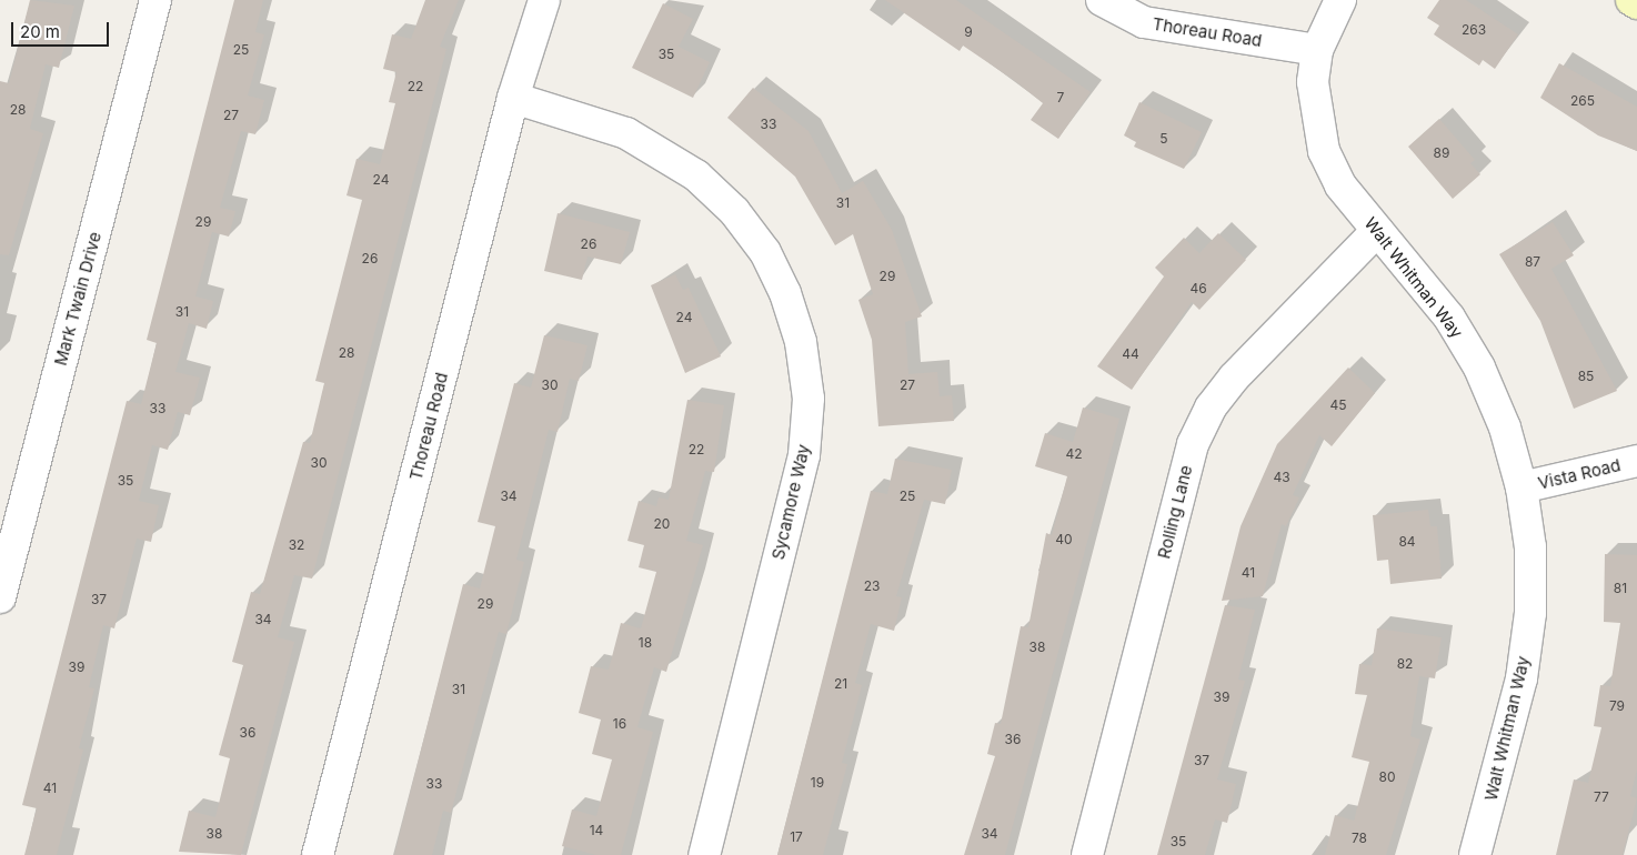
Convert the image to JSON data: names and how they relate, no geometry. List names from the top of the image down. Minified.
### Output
{"streets":{"street":["Thoreau Road","Walt Whitman Way","Mark Twain Drive","Vista Road","Sycamore Way","Rolling Lane"]},"crossings":[["Thoreau Road","Walt Whitman Way"],["Thoreau Road","Sycamore Way"],["Walt Whitman Way","Vista Road"],["Walt Whitman Way","Rolling Lane"]],"house_numbers":["263","9","25","35","22","7","265","28","27","33","5","89","24","31","29","26","26","87","29","46","31","24","28","44","85","30","27","45","33","22","42","30","43","35","34","25","20","40","84","32","41","23","81","37","29","34","18","38","82","39","21","31","39","79","16","36","36","37","80","19","33","41","77","14","38","34","17","78","35"],"scale_bar":"20 m"}
